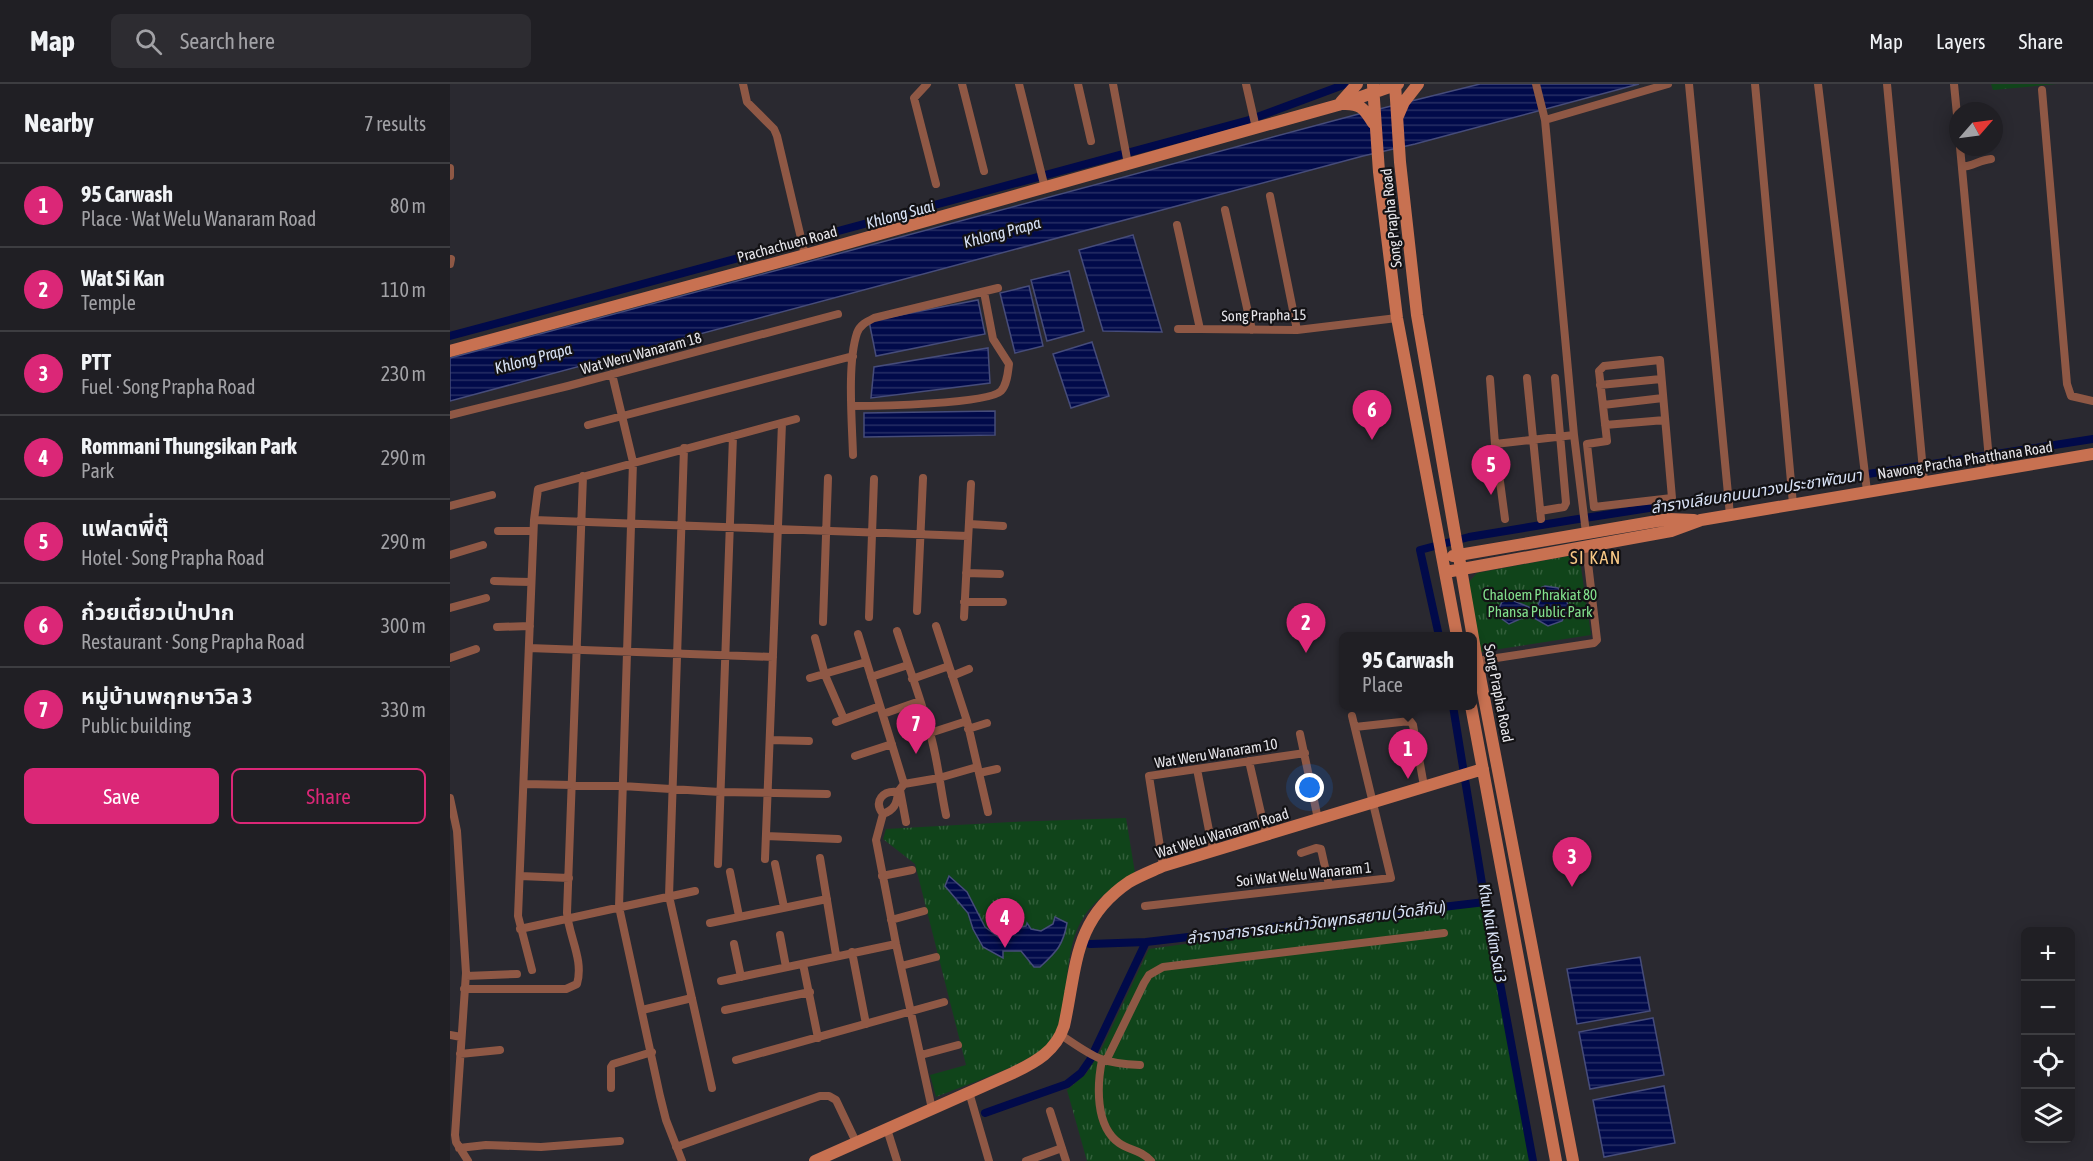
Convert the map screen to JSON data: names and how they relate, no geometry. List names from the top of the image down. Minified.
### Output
{"streets":{"street":["Song Prapha Road","Prachachuen Road","Song Prapha 15","Wat Weru Wanaram 18","Nawong Pracha Phatthana Road","Wat Weru Wanaram 10","Wat Welu Wanaram Road","Soi Wat Welu Wanaram 1"]},"crossings":[["Song Prapha Road","Prachachuen Road"],["Song Prapha Road","Song Prapha 15"],["Song Prapha Road","Nawong Pracha Phatthana Road"],["Song Prapha Road","Wat Welu Wanaram Road"],["Wat Weru Wanaram 10","Wat Welu Wanaram Road"],["Wat Welu Wanaram Road","Soi Wat Welu Wanaram 1"]],"districts":["SI KAN"],"water":["Khlong Suai","Khlong Prapa","ลำรางเลียบถนนนาวงประชาพัฒนา","ลำรางสาธารณะหน้าวัดพุทธสยาม (วัดสีกัน)","Khu Nai Kim Sai 3"],"parks":["Chaloem Phrakiat 80 Phansa Public Park"],"north":"top right","page":{"header":"Map","search":"Search here","nav":["Map","Layers","Share"],"heading":["Nearby","7 results"],"list":[{"mark":"1","name":"95 Carwash","note":"Place · Wat Welu Wanaram Road","value":"80 m"},{"mark":"2","name":"Wat Si Kan","note":"Temple","value":"110 m"},{"mark":"3","name":"PTT","note":"Fuel · Song Prapha Road","value":"230 m"},{"mark":"4","name":"Rommani Thungsikan Park","note":"Park","value":"290 m"},{"mark":"5","name":"แฟลตพี่ตุ๊","note":"Hotel · Song Prapha Road","value":"290 m"},{"mark":"6","name":"ก๋วยเตี๋ยวเป่าปาก","note":"Restaurant · Song Prapha Road","value":"300 m"},{"mark":"7","name":"หมู่บ้านพฤกษาวิล 3","note":"Public building","value":"330 m"}],"pins":["6","5","2","7","1","3","4"],"popup":["95 Carwash","Place"],"buttons":["Save","Share"],"map_buttons":["+","−"]}}
